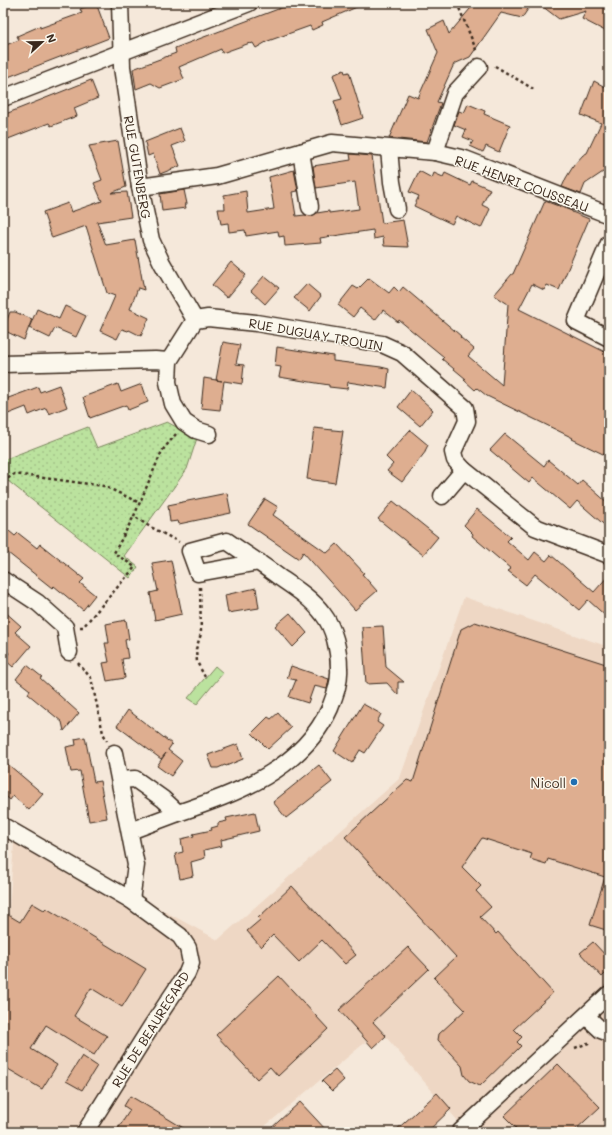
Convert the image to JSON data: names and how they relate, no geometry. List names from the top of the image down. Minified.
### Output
{"streets":{"street":["RUE GUTENBERG","RUE HENRI COUSSEAU","RUE DUGUAY TROUIN","RUE DE BEAUREGARD"]},"crossings":[["RUE GUTENBERG","RUE HENRI COUSSEAU"],["RUE GUTENBERG","RUE DUGUAY TROUIN"]],"places":["Nicoll"],"north":"right"}
